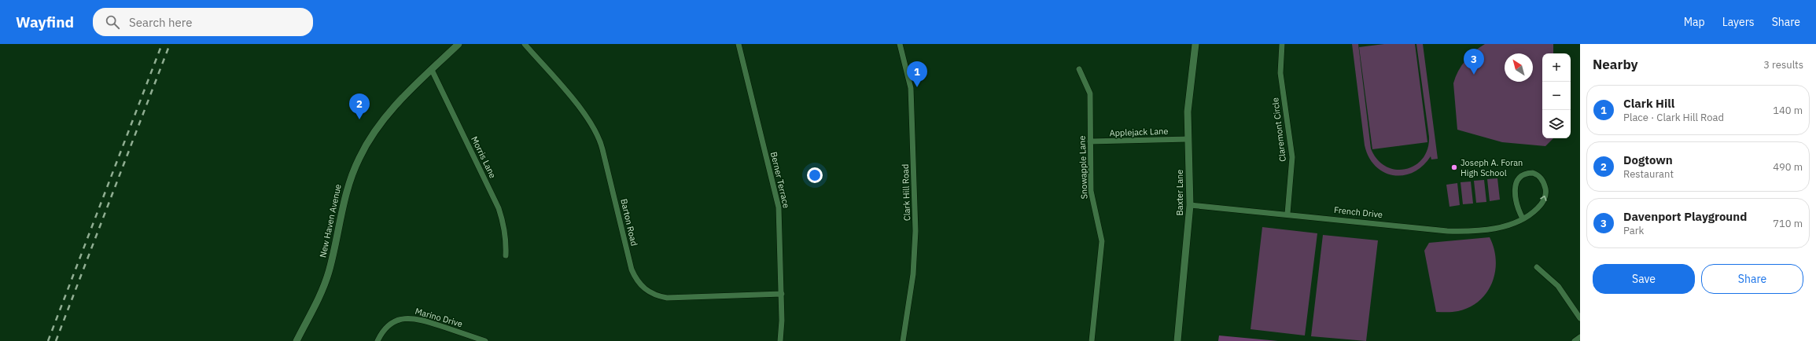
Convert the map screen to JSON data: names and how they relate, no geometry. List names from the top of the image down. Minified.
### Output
{"streets":{"main road":["Baxter Lane","New Haven Avenue"],"street":["Claremont Circle","Applejack Lane","Morris Lane","Snowapple Lane","Berner Terrace","Clark Hill Road","French Drive","Barton Road","Marino Drive"]},"crossings":[["Claremont Circle","French Drive"],["Applejack Lane","Snowapple Lane"],["Applejack Lane","Baxter Lane"],["Morris Lane","New Haven Avenue"],["Berner Terrace","Barton Road"],["Baxter Lane","French Drive"]],"places":["Joseph A. Foran High School"],"north":"top left","page":{"header":"Wayfind","search":"Search here","nav":["Map","Layers","Share"],"heading":["Nearby","3 results"],"pins":["3","1","2"],"map_buttons":["+","−"],"list":[{"mark":"1","name":"Clark Hill","note":"Place · Clark Hill Road","value":"140 m"},{"mark":"2","name":"Dogtown","note":"Restaurant","value":"490 m"},{"mark":"3","name":"Davenport Playground","note":"Park","value":"710 m"}],"buttons":["Save","Share"]}}
